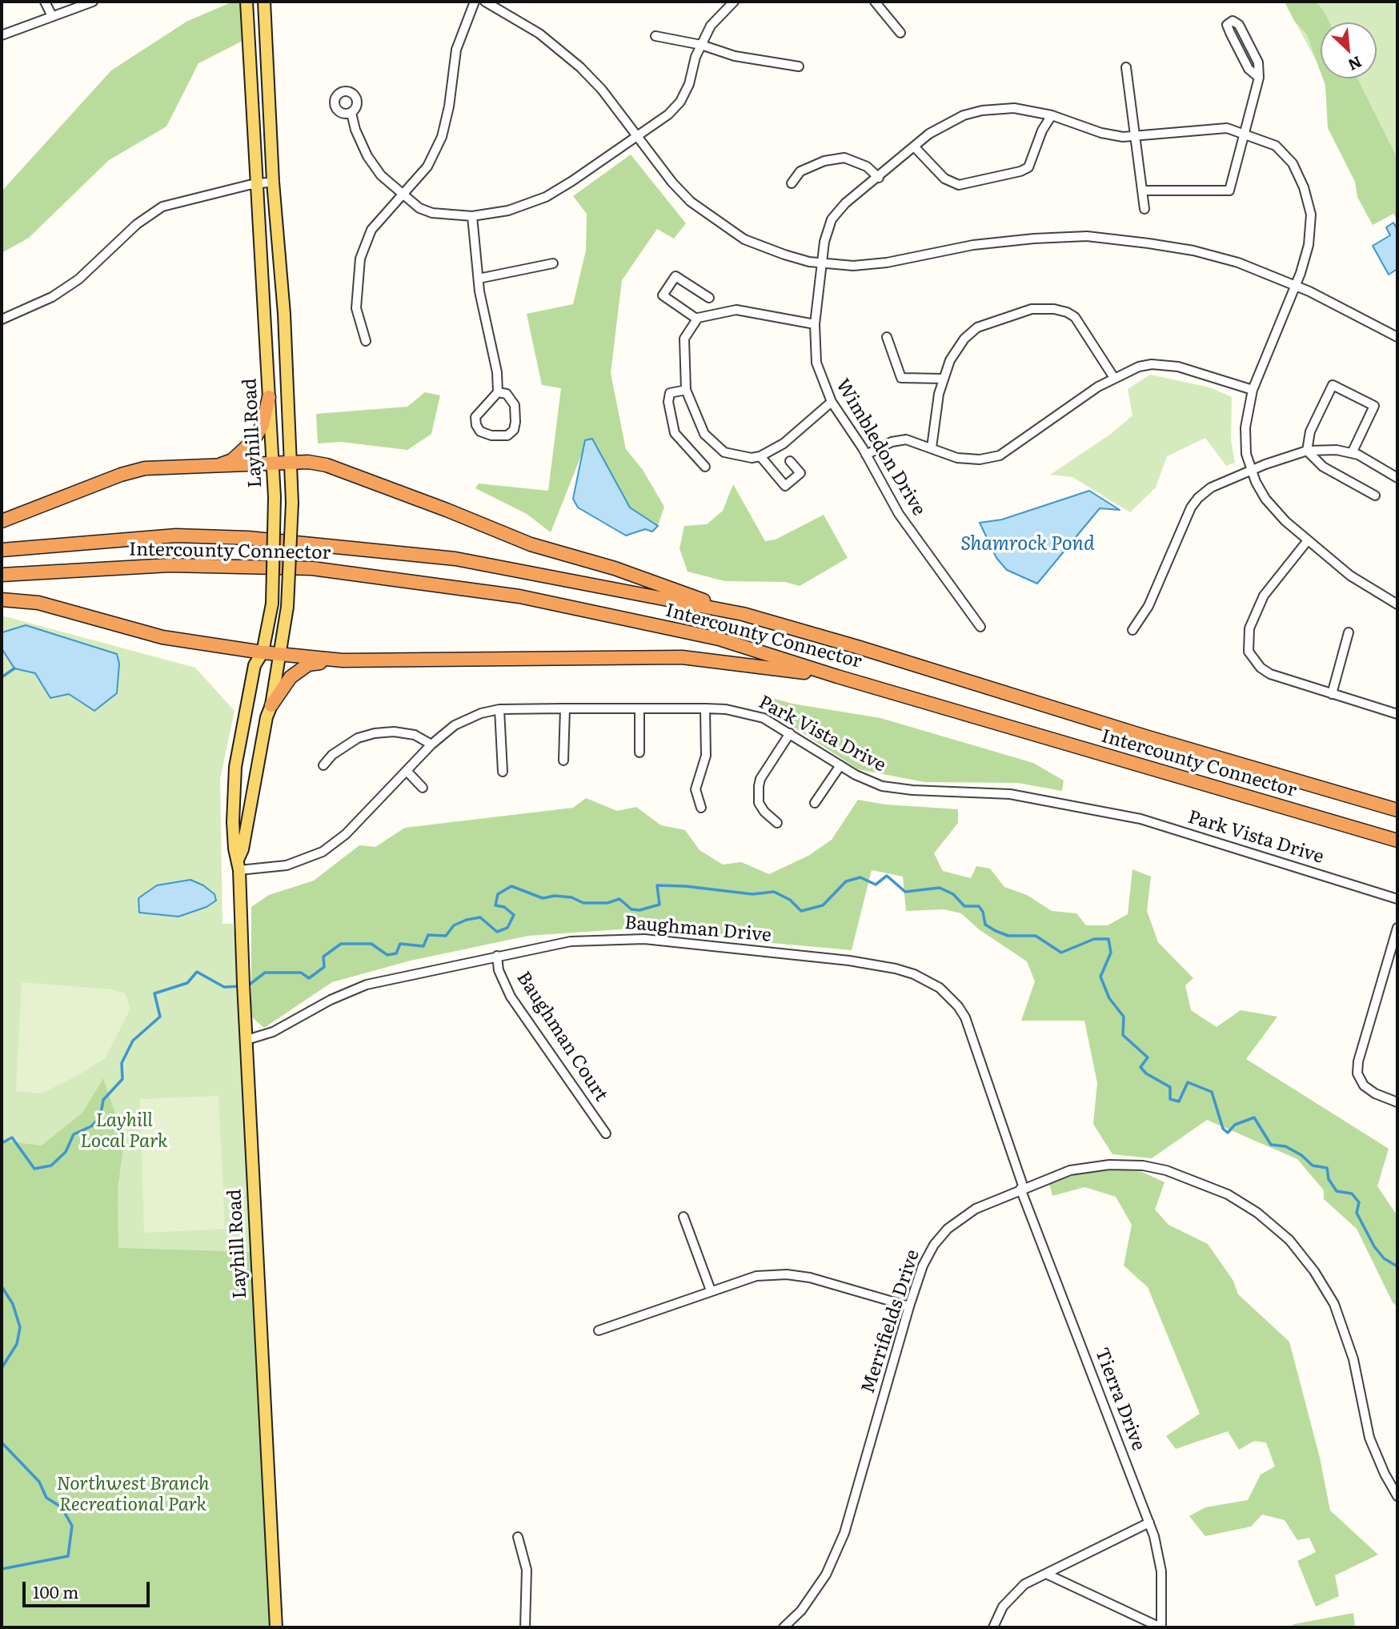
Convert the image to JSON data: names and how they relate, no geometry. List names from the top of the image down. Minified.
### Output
{"streets":{"highway":["Intercounty Connector"],"main road":["Layhill Road"],"street":["Wimbledon Drive","Park Vista Drive","Baughman Drive","Baughman Court","Merrifields Drive","Tierra Drive"]},"crossings":[["Layhill Road","Park Vista Drive"],["Layhill Road","Baughman Drive"],["Baughman Drive","Baughman Court"],["Baughman Drive","Merrifields Drive"],["Baughman Drive","Tierra Drive"],["Merrifields Drive","Tierra Drive"]],"water":["Shamrock Pond"],"parks":["Layhill Local Park","Northwest Branch Recreational Park"],"scale_bar":"100 m","north":"bottom right"}
